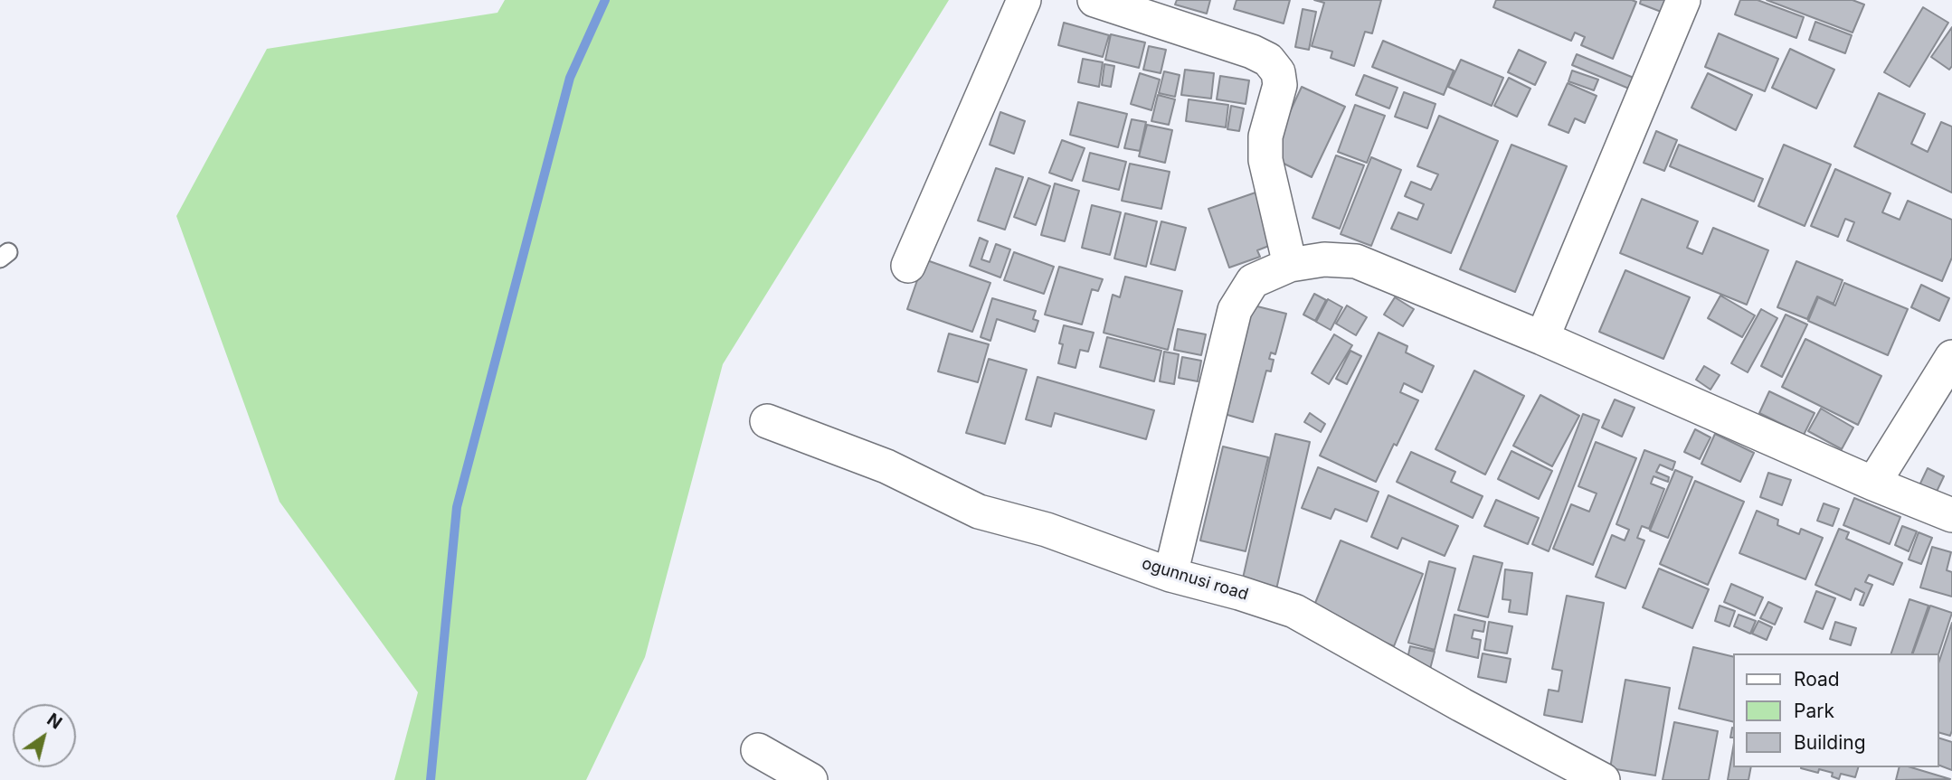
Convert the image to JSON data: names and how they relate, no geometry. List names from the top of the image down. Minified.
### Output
{"streets":{"street":["ogunnusi road"]},"legend":["Road","Park","Building"],"north":"top right"}
